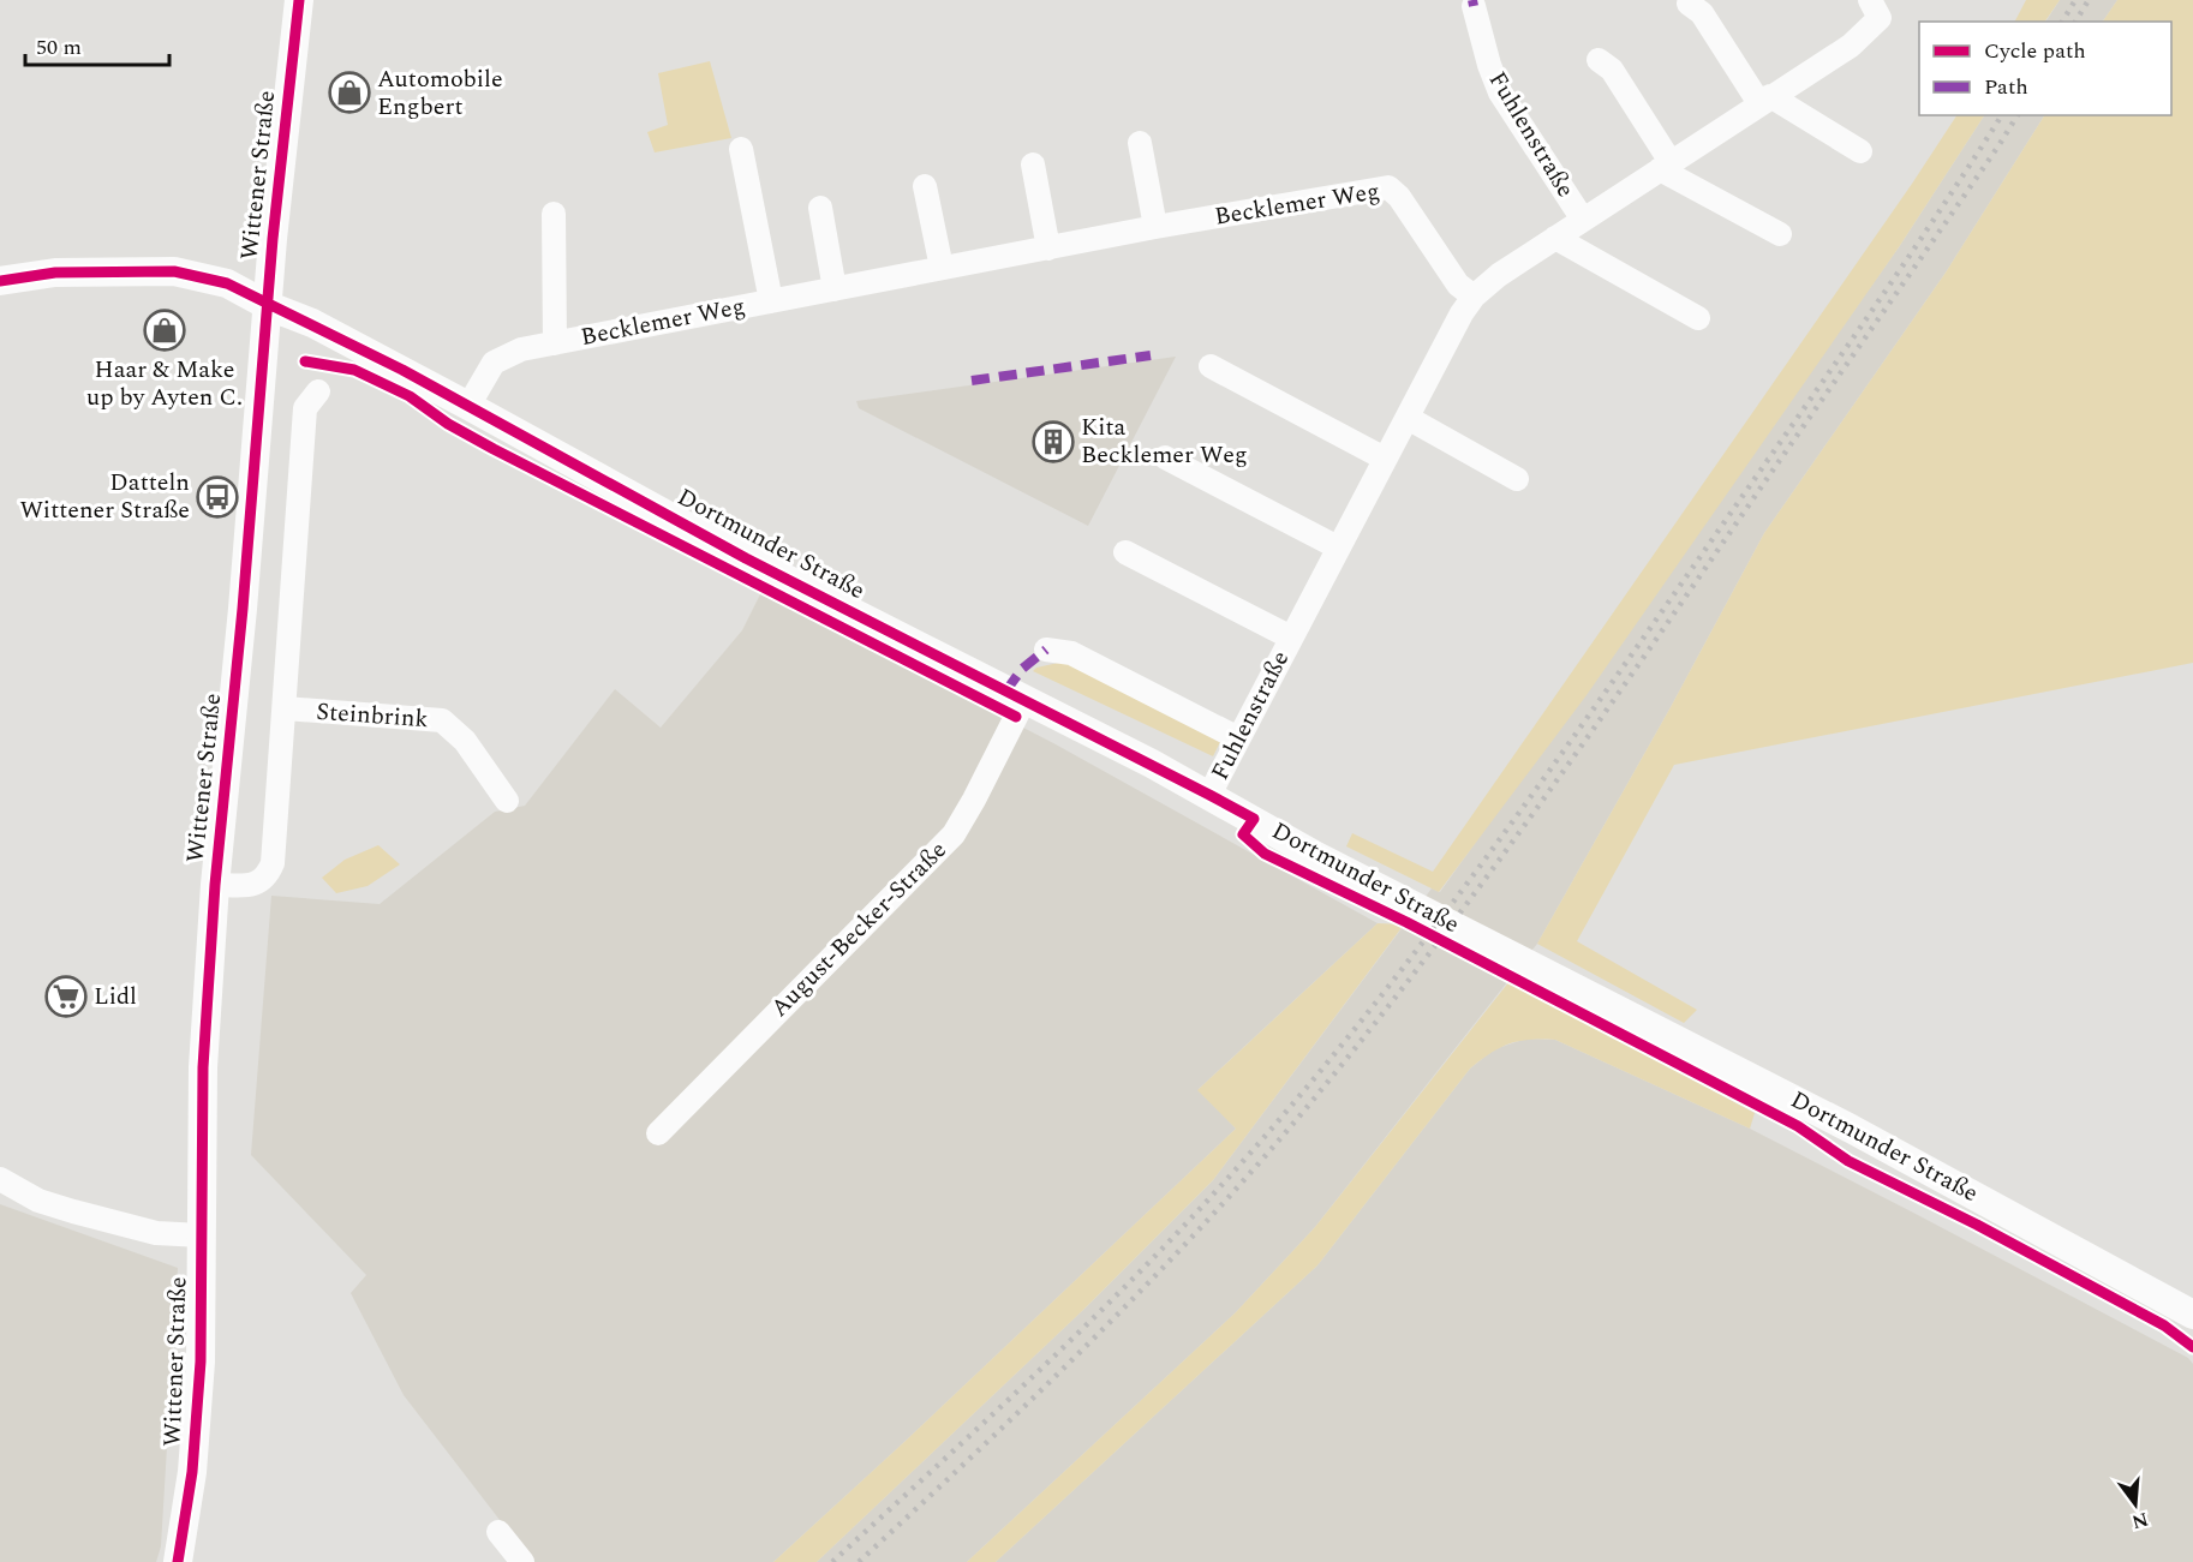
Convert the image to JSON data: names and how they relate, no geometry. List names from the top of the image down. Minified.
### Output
{"streets":{"main road":["Wittener Straße","Dortmunder Straße"],"street":["Fuhlenstraße","Becklemer Weg","Steinbrink","August-Becker-Straße"]},"crossings":[["Fuhlenstraße","Becklemer Weg"],["Fuhlenstraße","Dortmunder Straße"],["Wittener Straße","Dortmunder Straße"],["Wittener Straße","Steinbrink"],["Becklemer Weg","Dortmunder Straße"],["Dortmunder Straße","August-Becker-Straße"]],"places":{"shop":["Automobile Engbert","Haar & Make up by Ayten C."],"building":["Kita Becklemer Weg"],"bus stop":["Datteln Wittener Straße"],"supermarket":["Lidl"]},"legend":["Cycle path","Path"],"scale_bar":"50 m","north":"bottom"}
